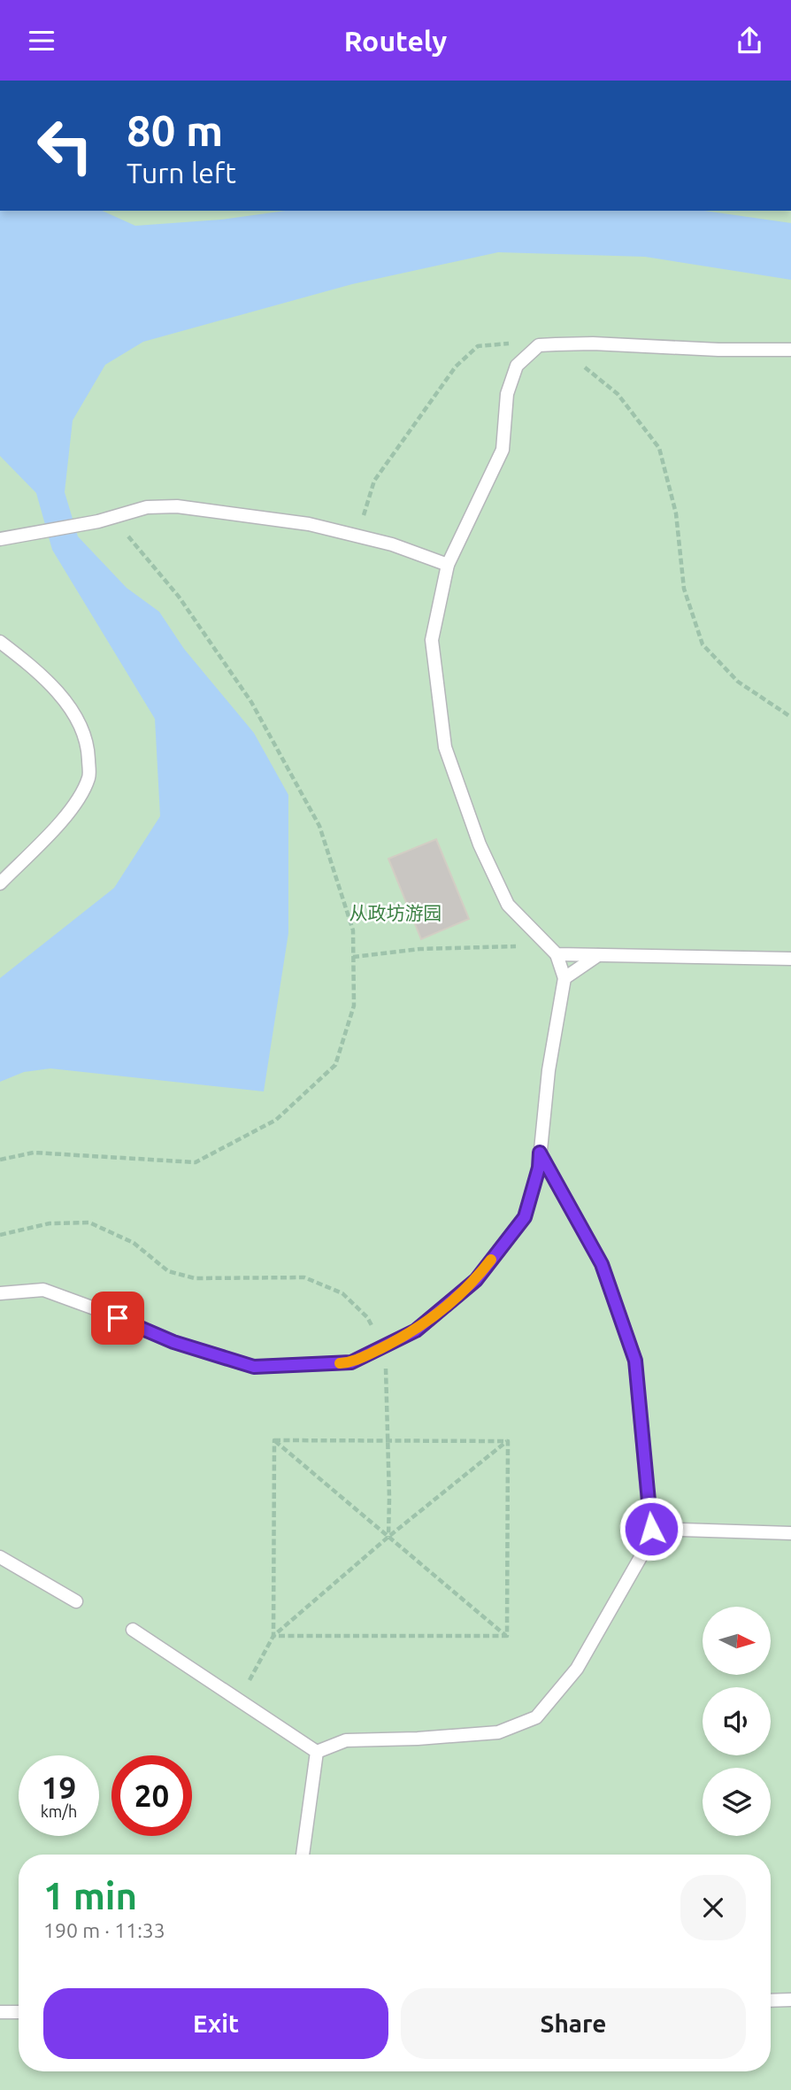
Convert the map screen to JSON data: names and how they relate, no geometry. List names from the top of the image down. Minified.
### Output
{"parks":["从政坊游园"],"north":"right","page":{"header":"Routely","turn":["80 m","Turn left"],"speed":"19 km/h","limit":"20","heading":["1 min","190 m · 11:33"],"buttons":["Exit","Share"]}}
